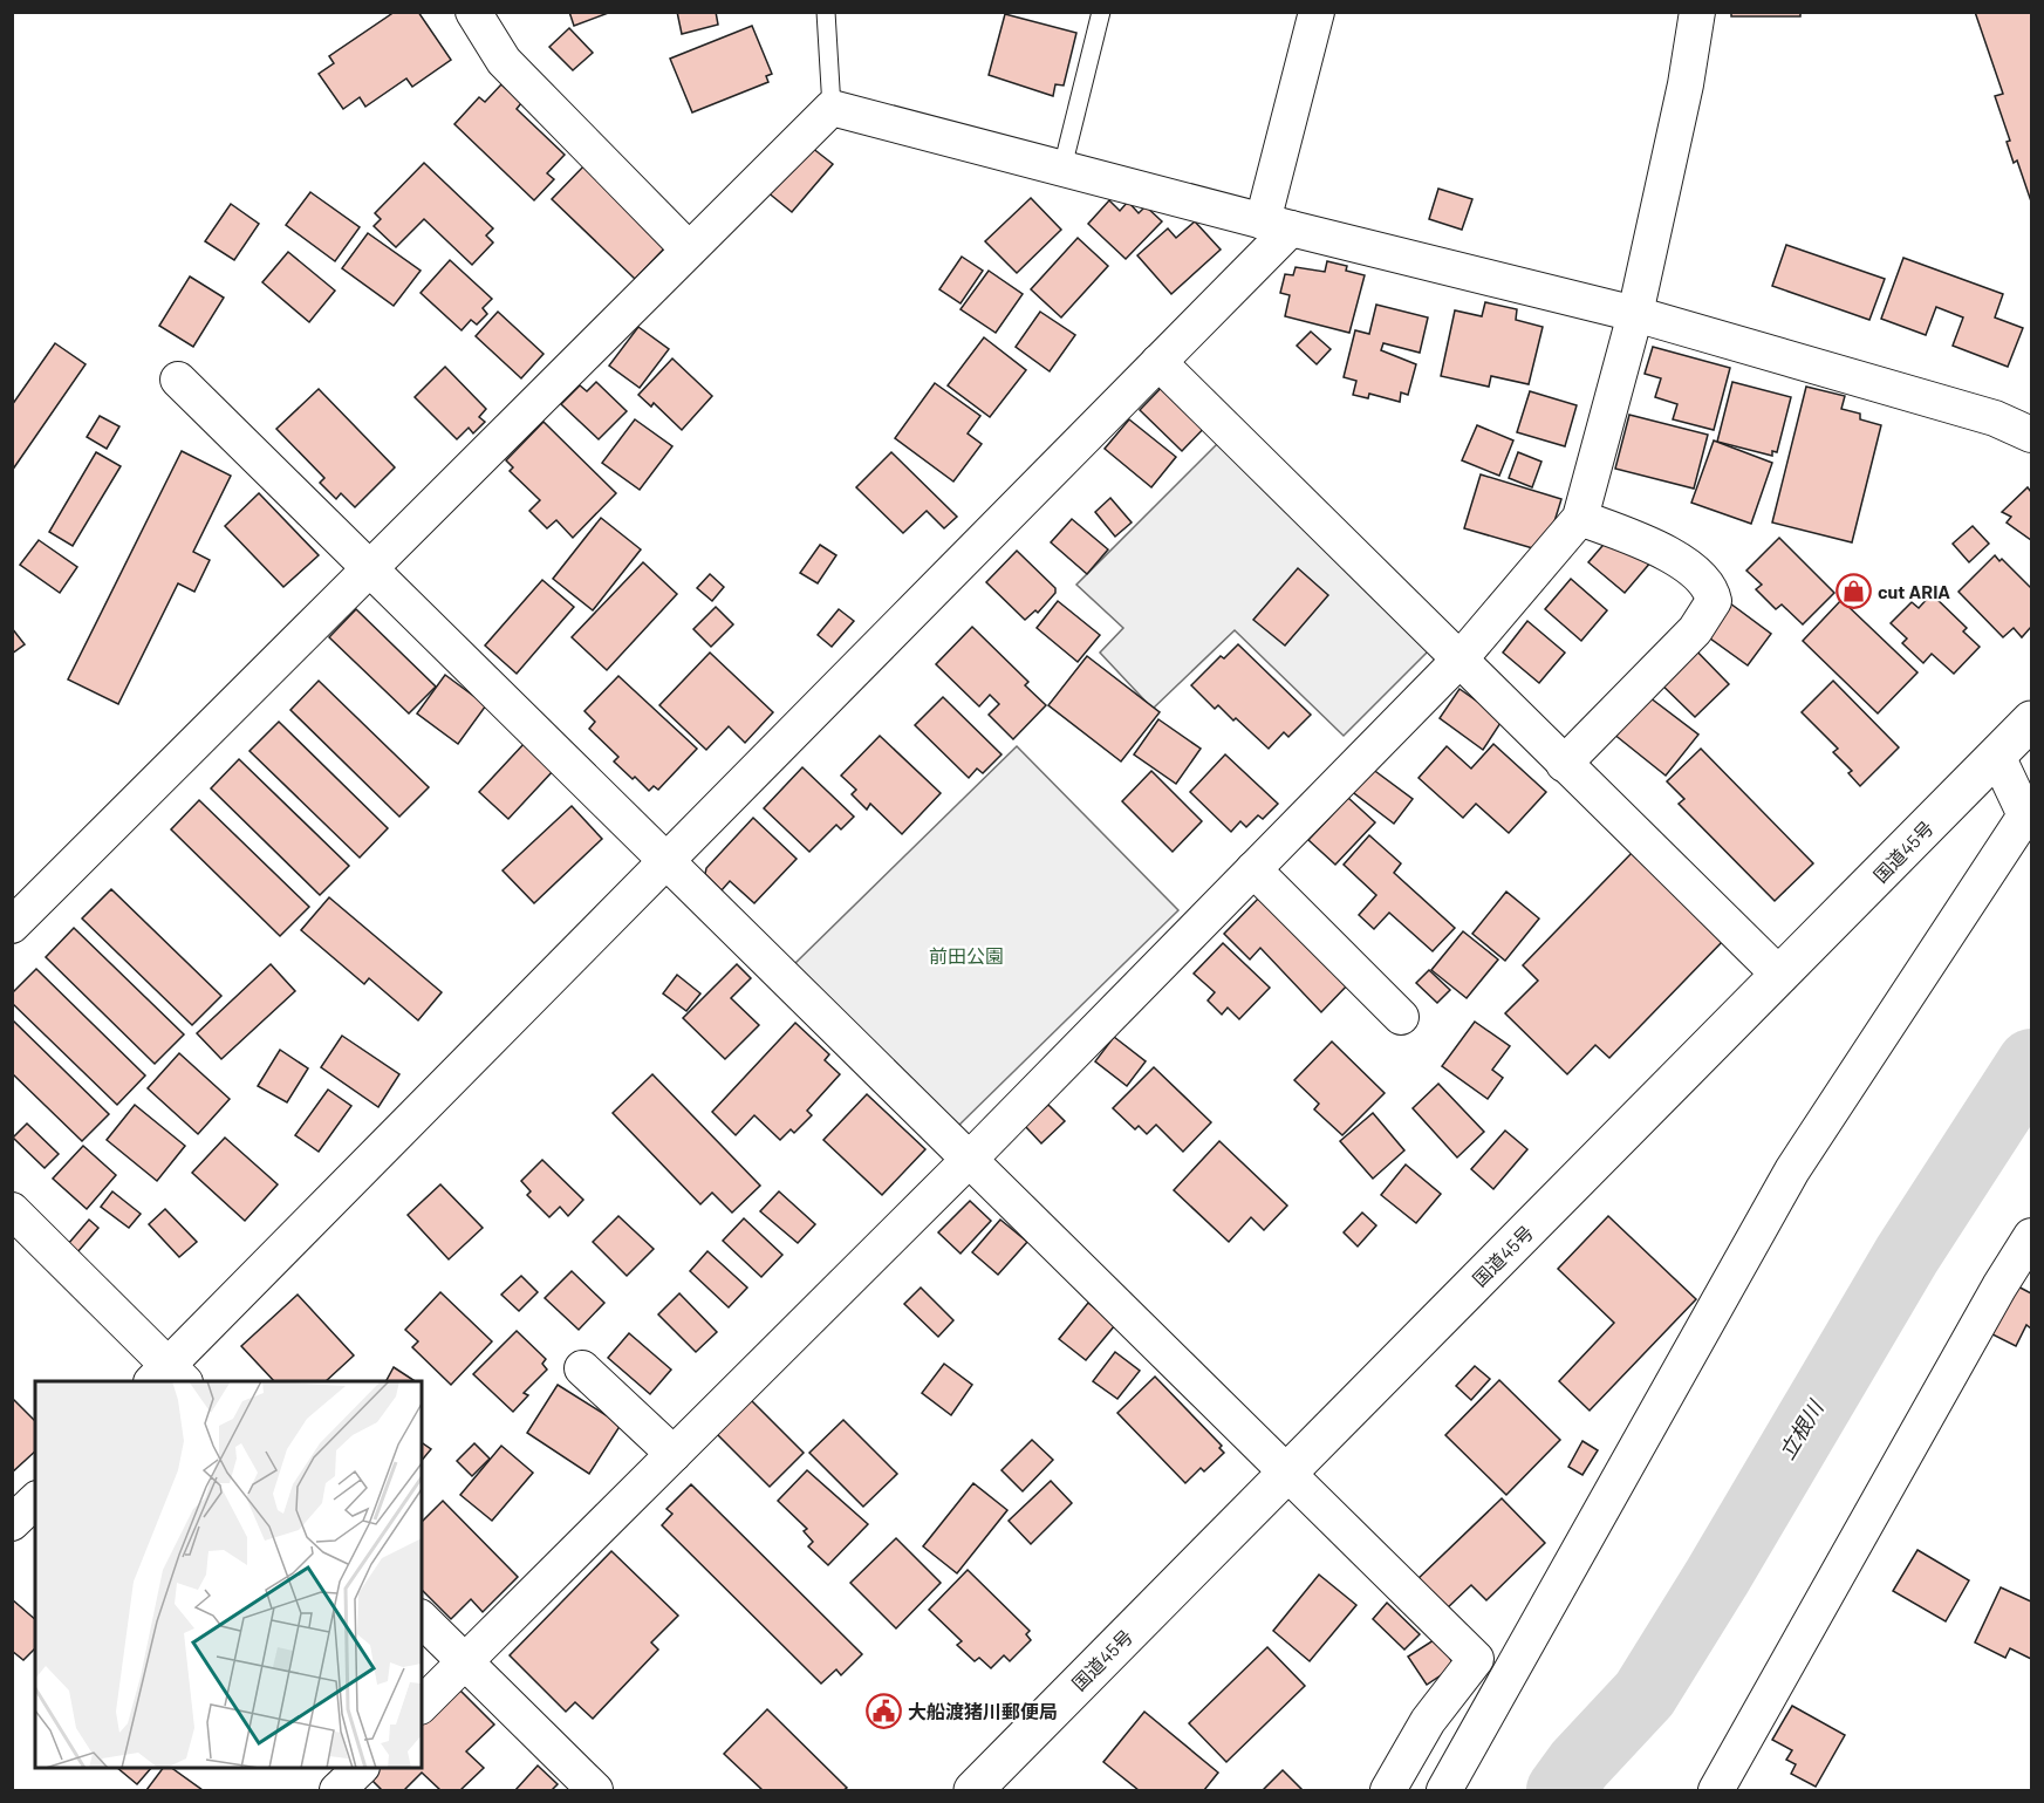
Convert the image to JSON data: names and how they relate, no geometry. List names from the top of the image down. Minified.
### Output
{"streets":{"highway":["国道45号"]},"water":["立根川"],"parks":["前田公園"],"places":{"shop":["cut ARIA"],"public building":["大船渡猪川郵便局"]}}
